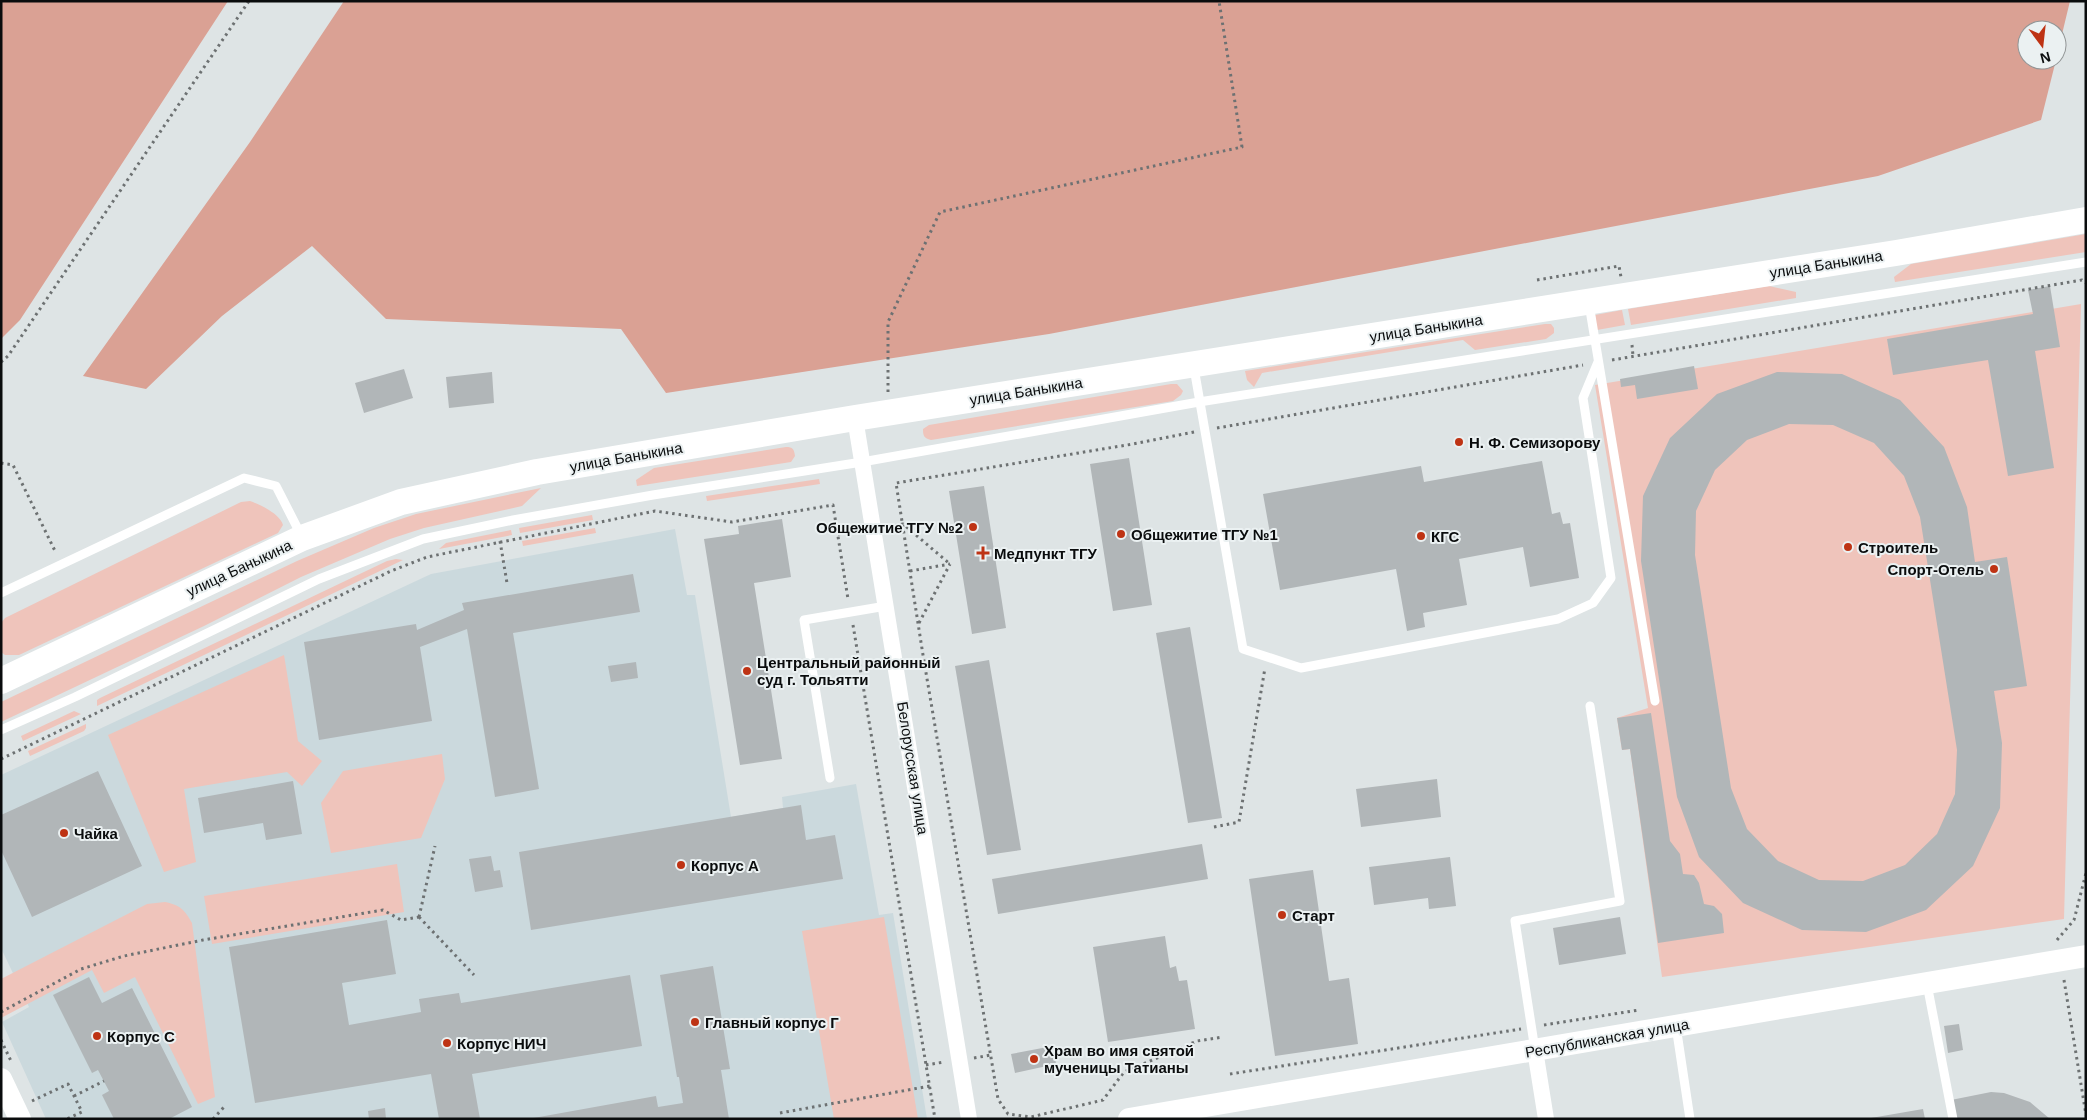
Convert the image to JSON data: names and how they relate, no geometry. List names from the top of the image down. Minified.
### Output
{"streets":{"main road":["улица Баныкина"],"street":["Белорусская улица","Республиканская улица"]},"crossings":[["улица Баныкина","Белорусская улица"]],"places":{"other":["Н. Ф. Семизорову","Общежитие ТГУ №2","Общежитие ТГУ №1","КГС","Строитель","Спорт-Отель","Центральный районный суд г. Тольятти","Чайка","Корпус А","Старт","Главный корпус Г","Корпус С","Корпус НИЧ","Храм во имя святой мученицы Татианы"],"health":["Медпункт ТГУ"]},"north":"bottom"}
